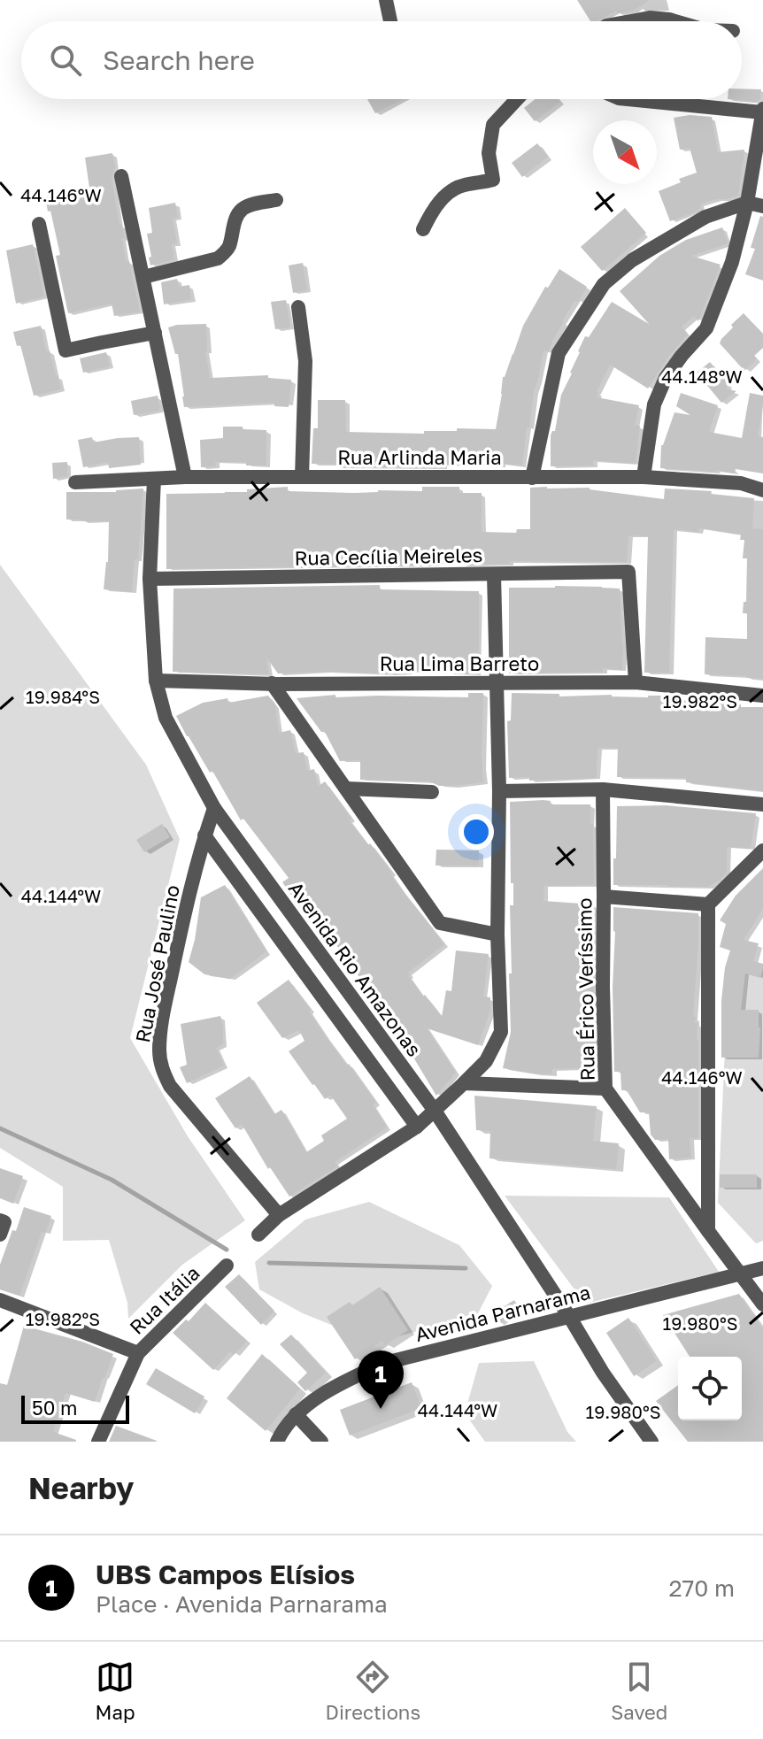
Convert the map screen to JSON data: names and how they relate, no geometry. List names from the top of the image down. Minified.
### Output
{"streets":{"street":["Rua Arlinda Maria","Rua Cecília Meireles","Rua Lima Barreto","Rua José Paulino","Avenida Rio Amazonas","Rua Érico Veríssimo","Rua Itália","Avenida Parnarama"]},"crossings":[["Rua Arlinda Maria","Avenida Rio Amazonas"],["Rua Cecília Meireles","Rua Lima Barreto"],["Rua Cecília Meireles","Avenida Rio Amazonas"],["Rua Lima Barreto","Avenida Rio Amazonas"],["Rua José Paulino","Avenida Rio Amazonas"],["Avenida Rio Amazonas","Avenida Parnarama"],["Rua Érico Veríssimo","Avenida Parnarama"]],"scale_bar":"50 m","north":"bottom right","page":{"search":"Search here","pins":"1","scale":"50 m","heading":"Nearby","list":[{"mark":"1","name":"UBS Campos Elísios","note":"Place · Avenida Parnarama","value":"270 m"}],"nav":["Map","Directions","Saved"]},"coordinates":["44.146°W","44.148°W","19.984°S","19.982°S","44.144°W","19.980°S"]}
